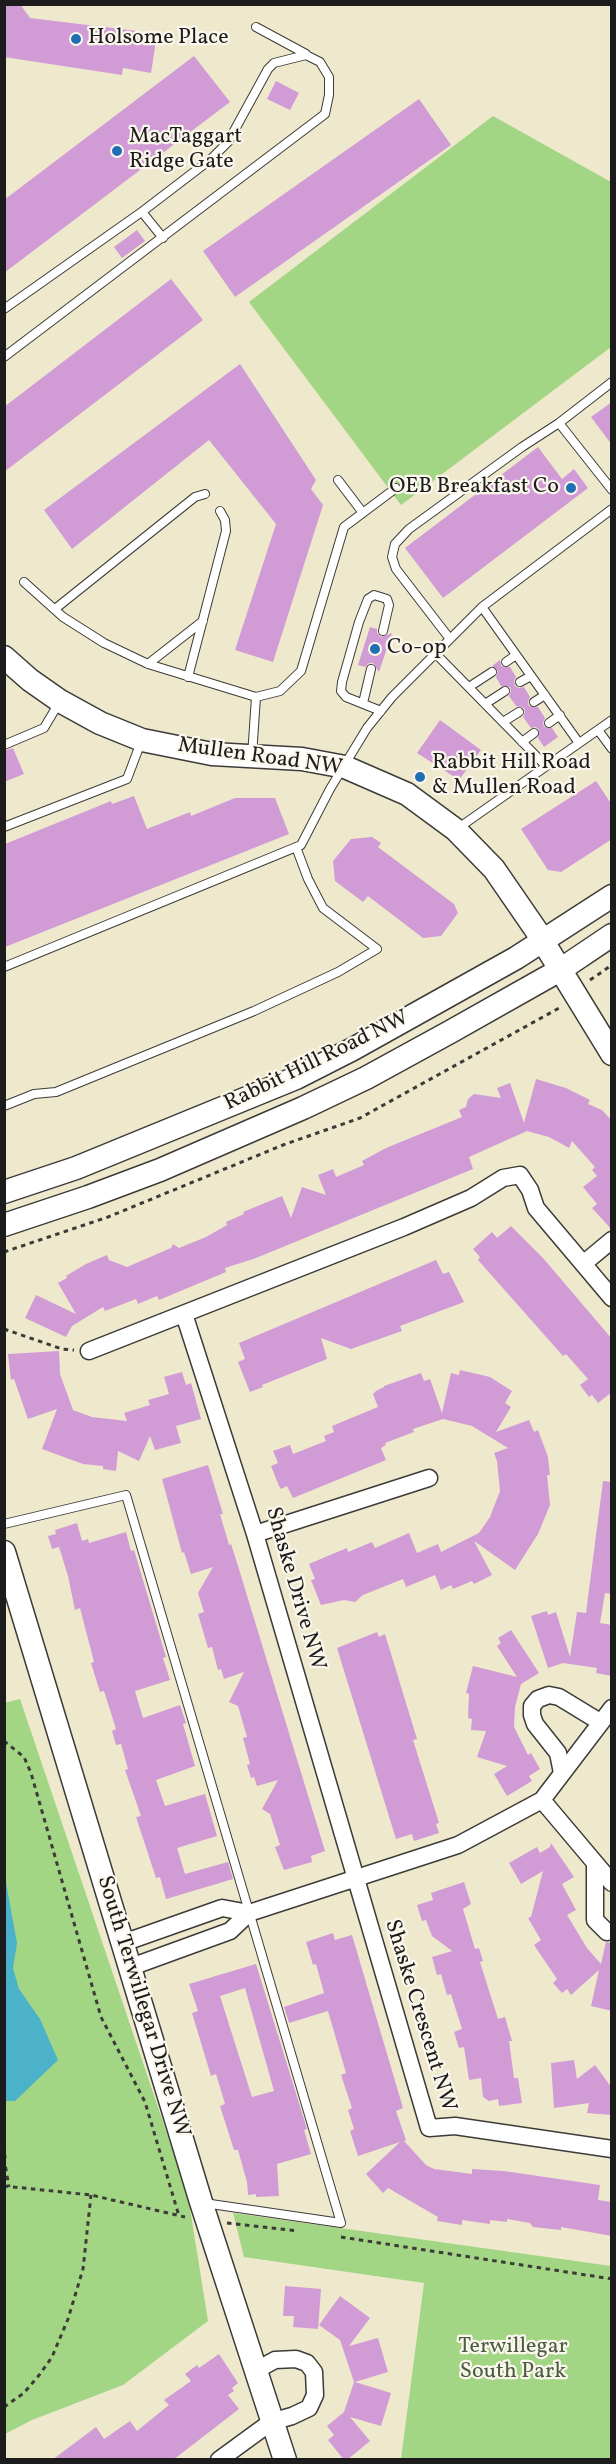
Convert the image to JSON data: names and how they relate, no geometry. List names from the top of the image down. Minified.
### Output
{"streets":{"street":["Mullen Road NW","Rabbit Hill Road NW","Shaske Drive NW","South Terwillegar Drive NW","Shaske Crescent NW"]},"crossings":[["Mullen Road NW","Rabbit Hill Road NW"],["Shaske Drive NW","Shaske Crescent NW"]],"parks":["Terwillegar South Park"],"places":["Holsome Place","MacTaggart Ridge Gate","OEB Breakfast Co","Co-op","Rabbit Hill Road & Mullen Road"]}
